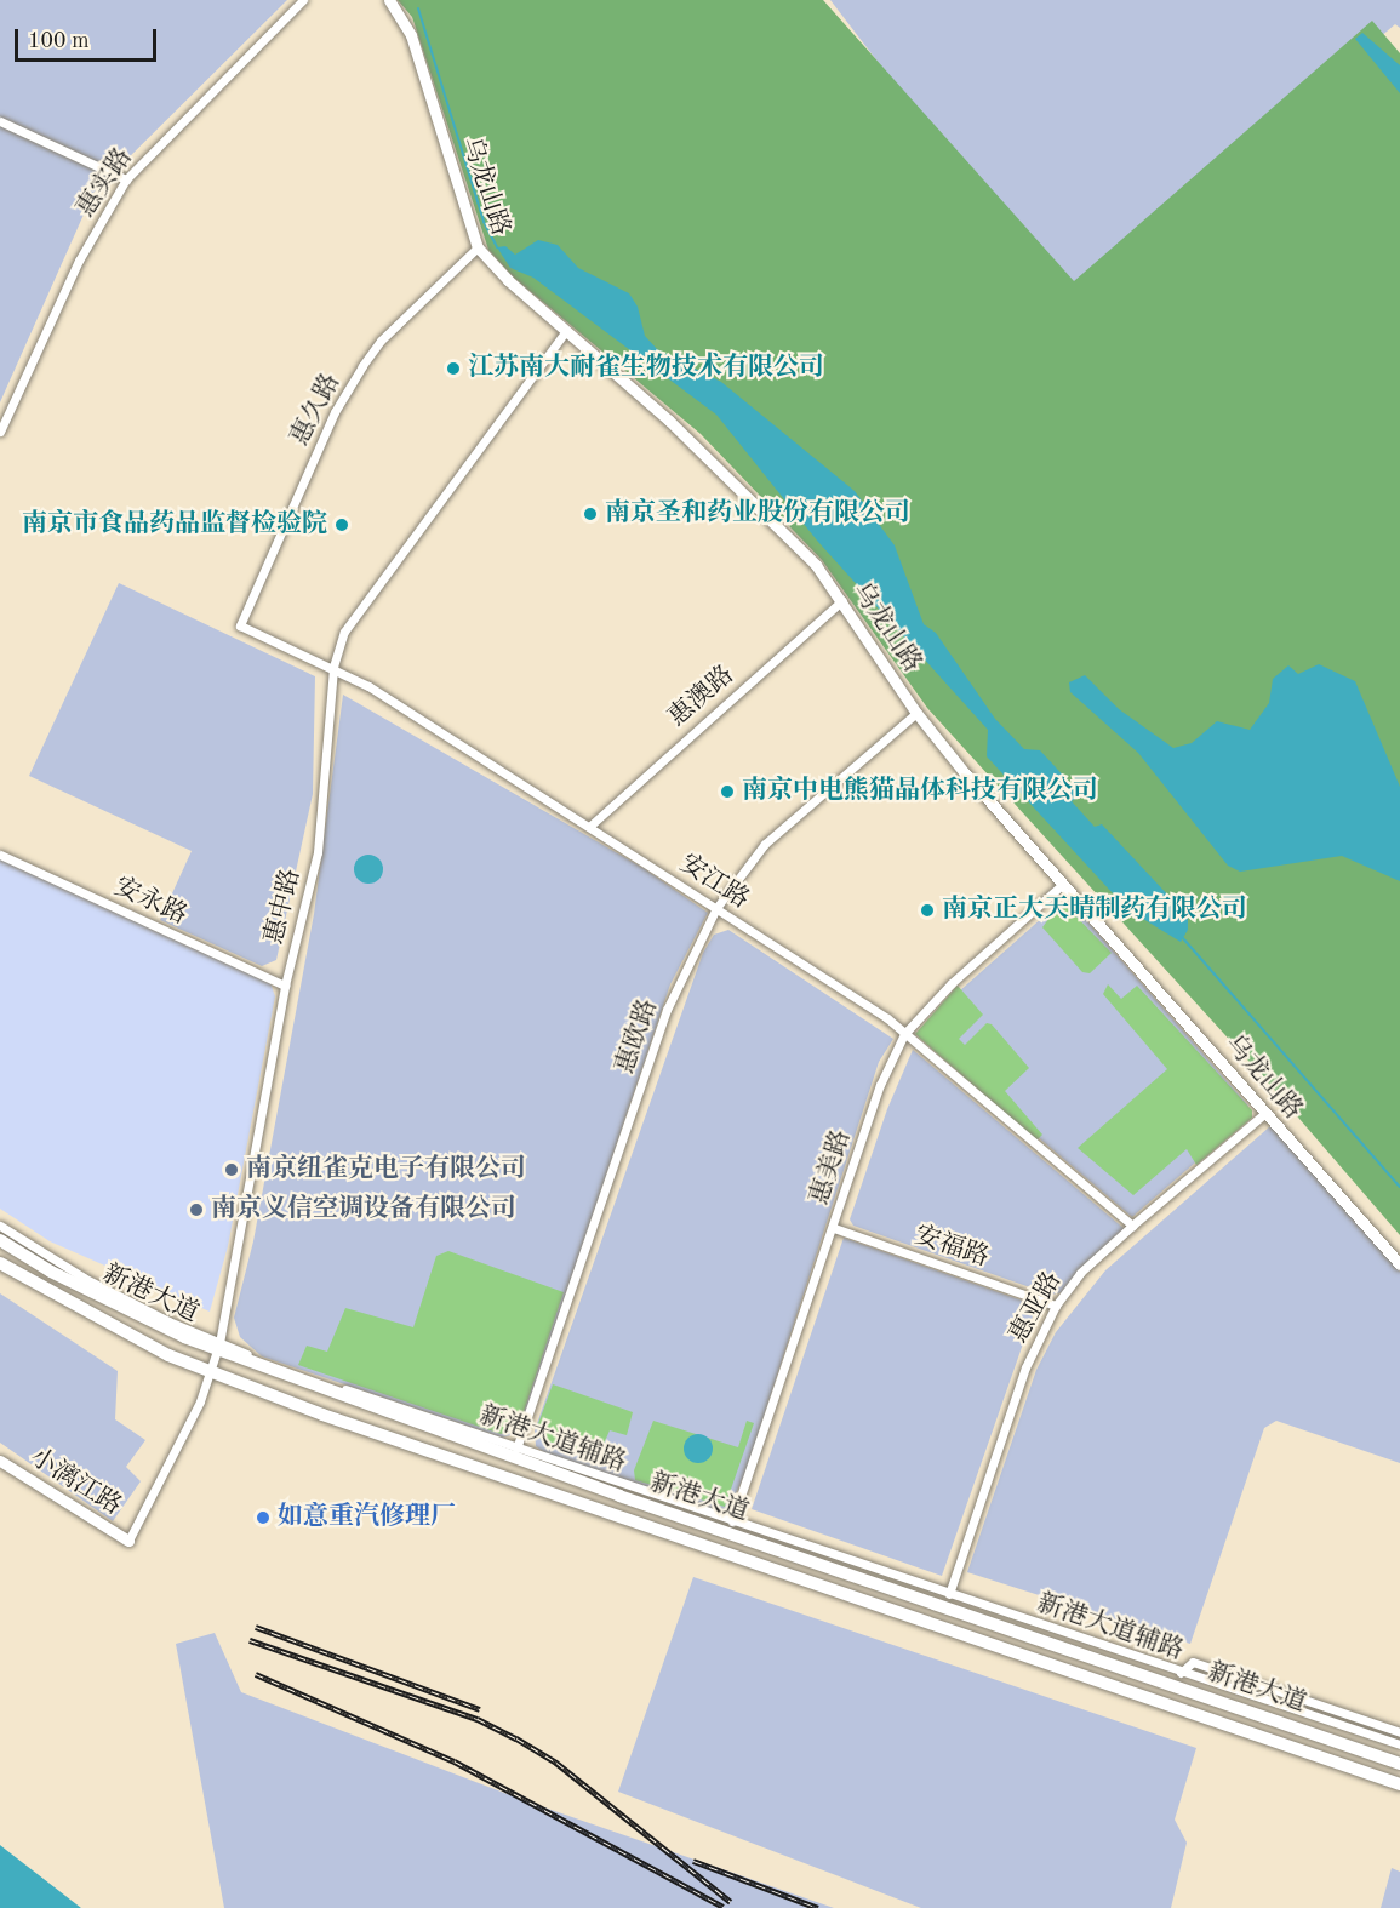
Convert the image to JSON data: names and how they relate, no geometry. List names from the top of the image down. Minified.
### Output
{"streets":{"main road":["新港大道"],"street":["惠实路","乌龙山路","惠久路","惠澳路","安江路","安永路","惠中路","惠欧路","惠美路","安福路","惠亚路","新港大道辅路","小漓江路"]},"crossings":[["乌龙山路","惠久路"],["乌龙山路","惠澳路"],["乌龙山路","惠中路"],["乌龙山路","惠欧路"],["乌龙山路","惠美路"],["乌龙山路","惠亚路"],["惠久路","安江路"],["惠澳路","安江路"],["安江路","惠中路"],["安江路","惠欧路"],["安江路","惠美路"],["安江路","惠亚路"],["安永路","惠中路"],["惠中路","新港大道"],["惠中路","新港大道辅路"],["惠中路","小漓江路"],["惠欧路","新港大道辅路"],["惠美路","安福路"],["惠美路","新港大道辅路"],["安福路","惠亚路"],["新港大道","新港大道辅路"],["惠亚路","新港大道辅路"]],"places":["江苏南大耐雀生物技术有限公司","南京圣和药业股份有限公司","南京市食品药品监督检验院","南京中电熊猫晶体科技有限公司","南京正大天晴制药有限公司","南京纽雀克电子有限公司","南京义信空调设备有限公司","如意重汽修理厂"],"scale_bar":"100 m"}
